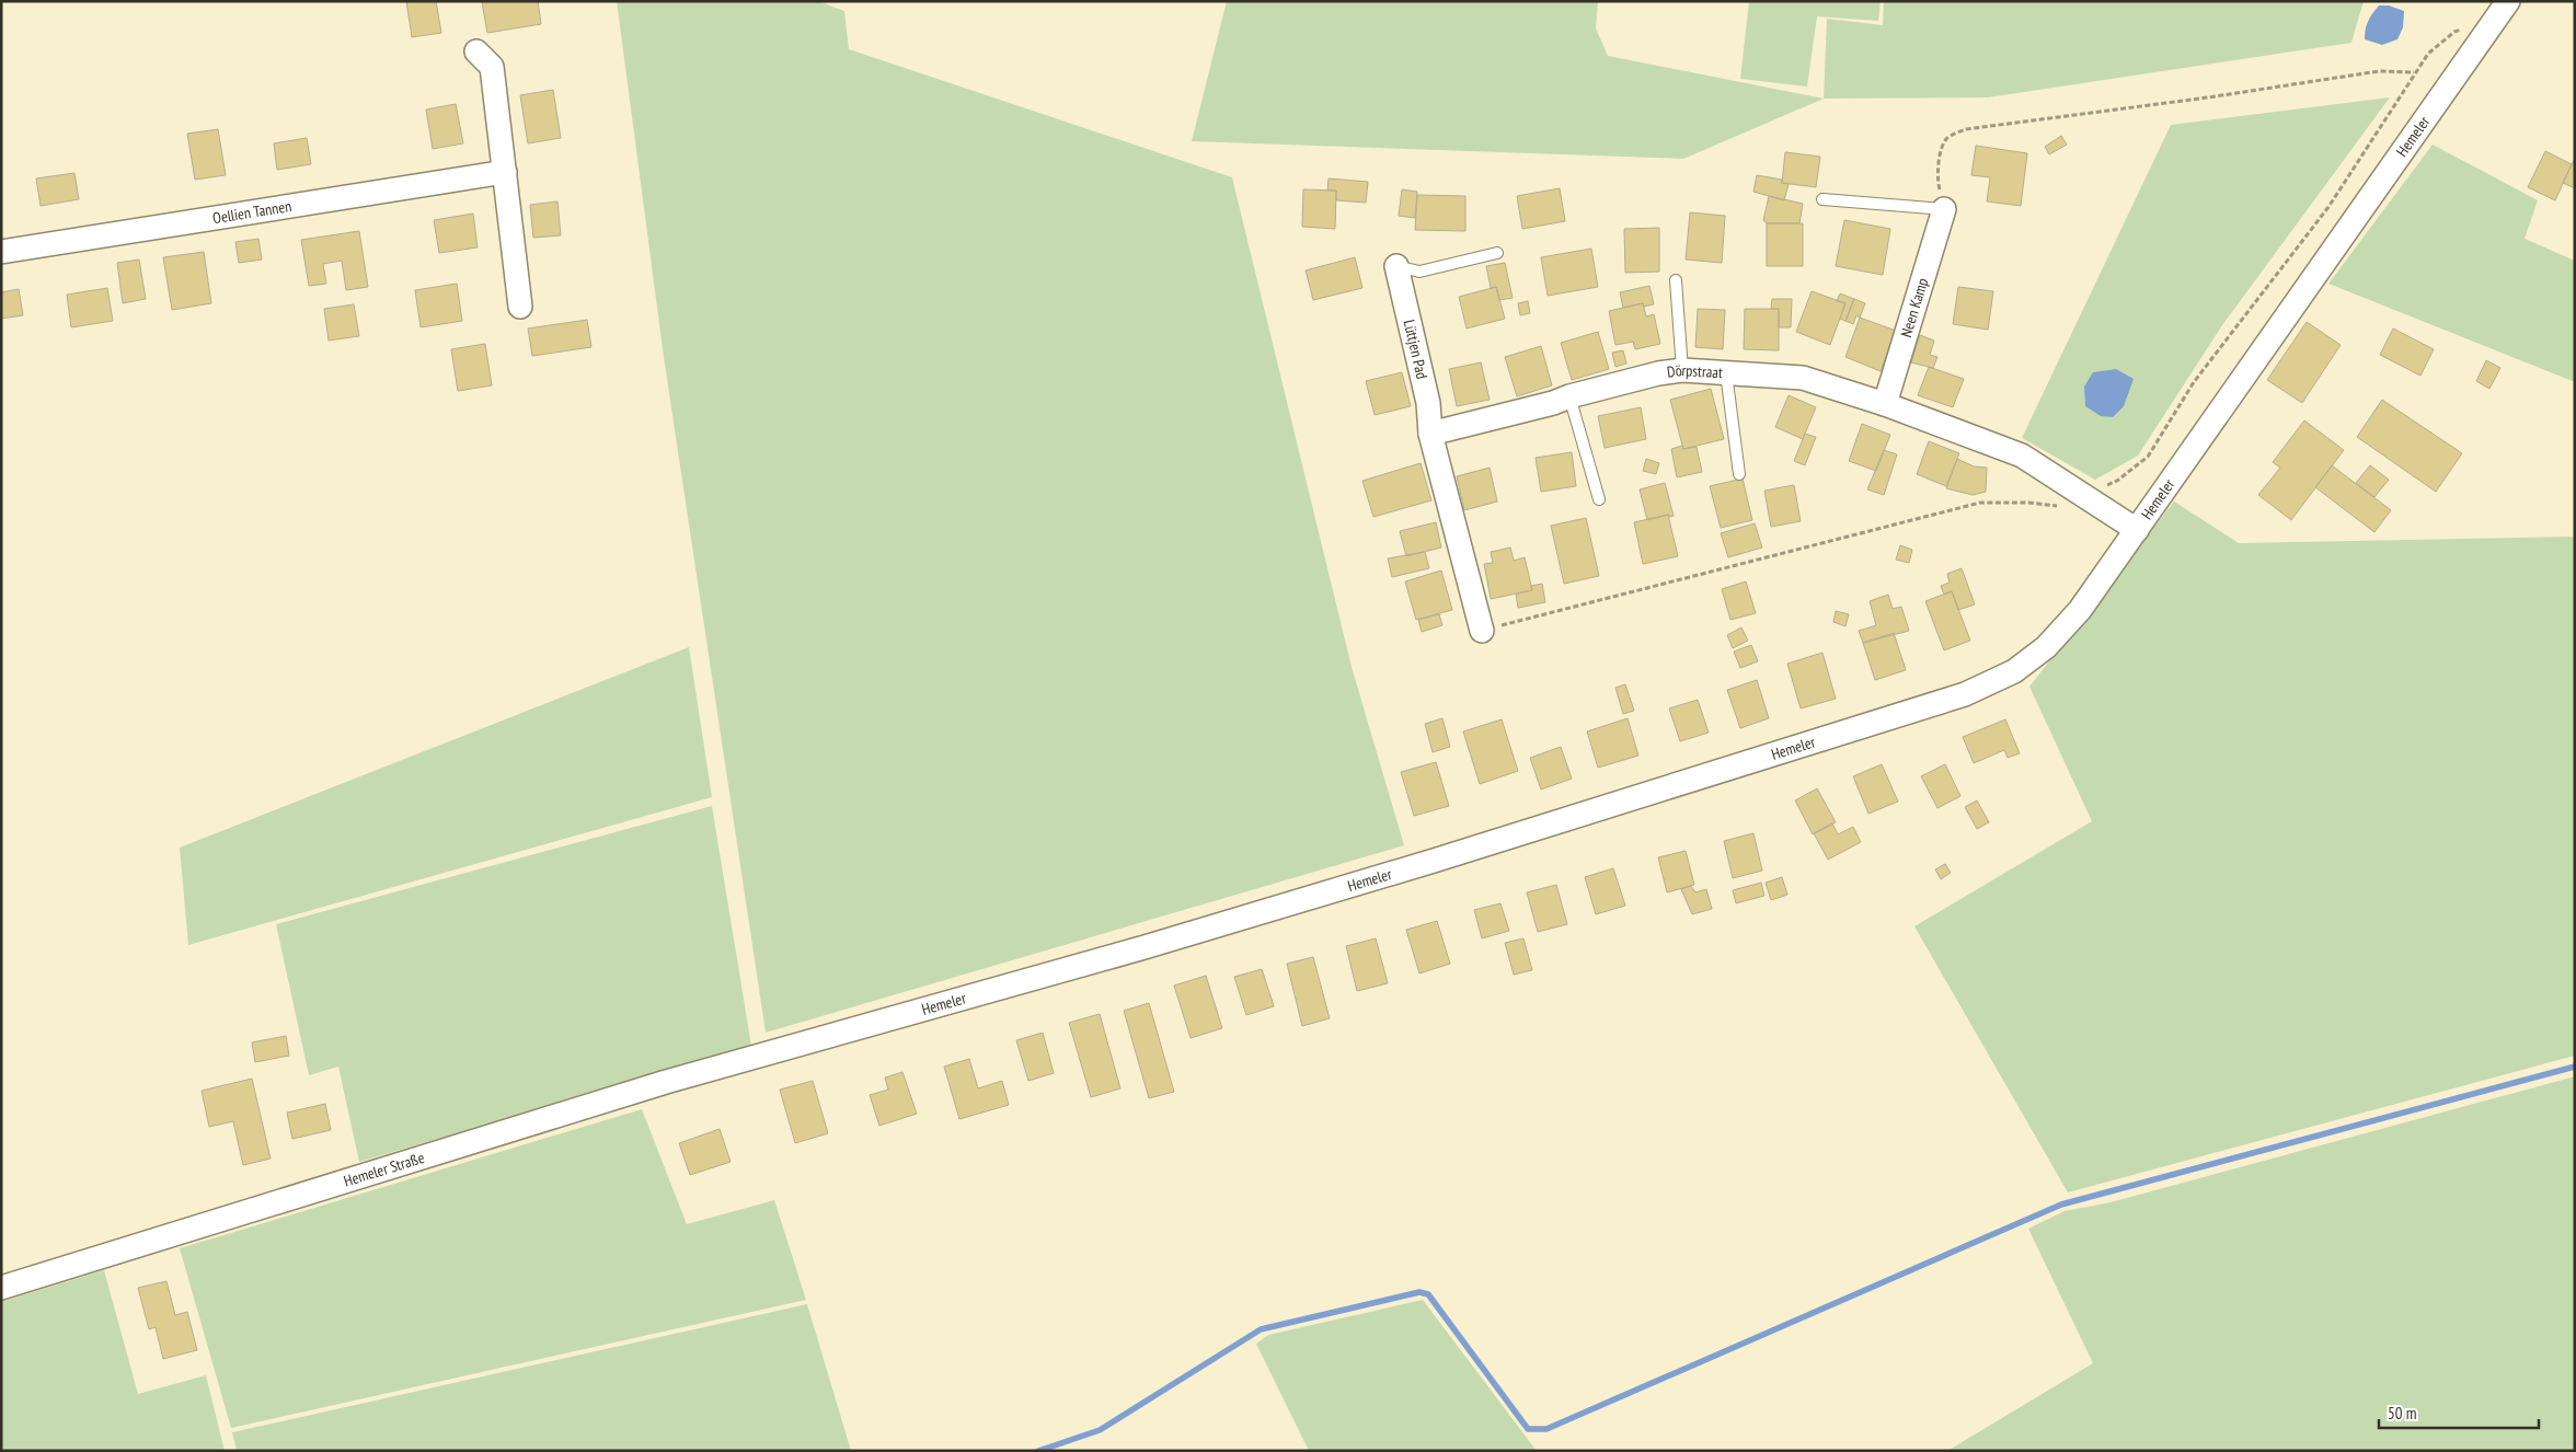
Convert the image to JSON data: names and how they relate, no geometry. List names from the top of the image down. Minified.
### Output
{"streets":{"street":["Hemeler","Oellien Tannen","Neen Kamp","Lüttjen Pad","Dörpstraat","Hemeler Straße"]},"crossings":[["Hemeler","Dörpstraat"],["Hemeler","Hemeler Straße"],["Neen Kamp","Dörpstraat"],["Lüttjen Pad","Dörpstraat"]],"scale_bar":"50 m"}
